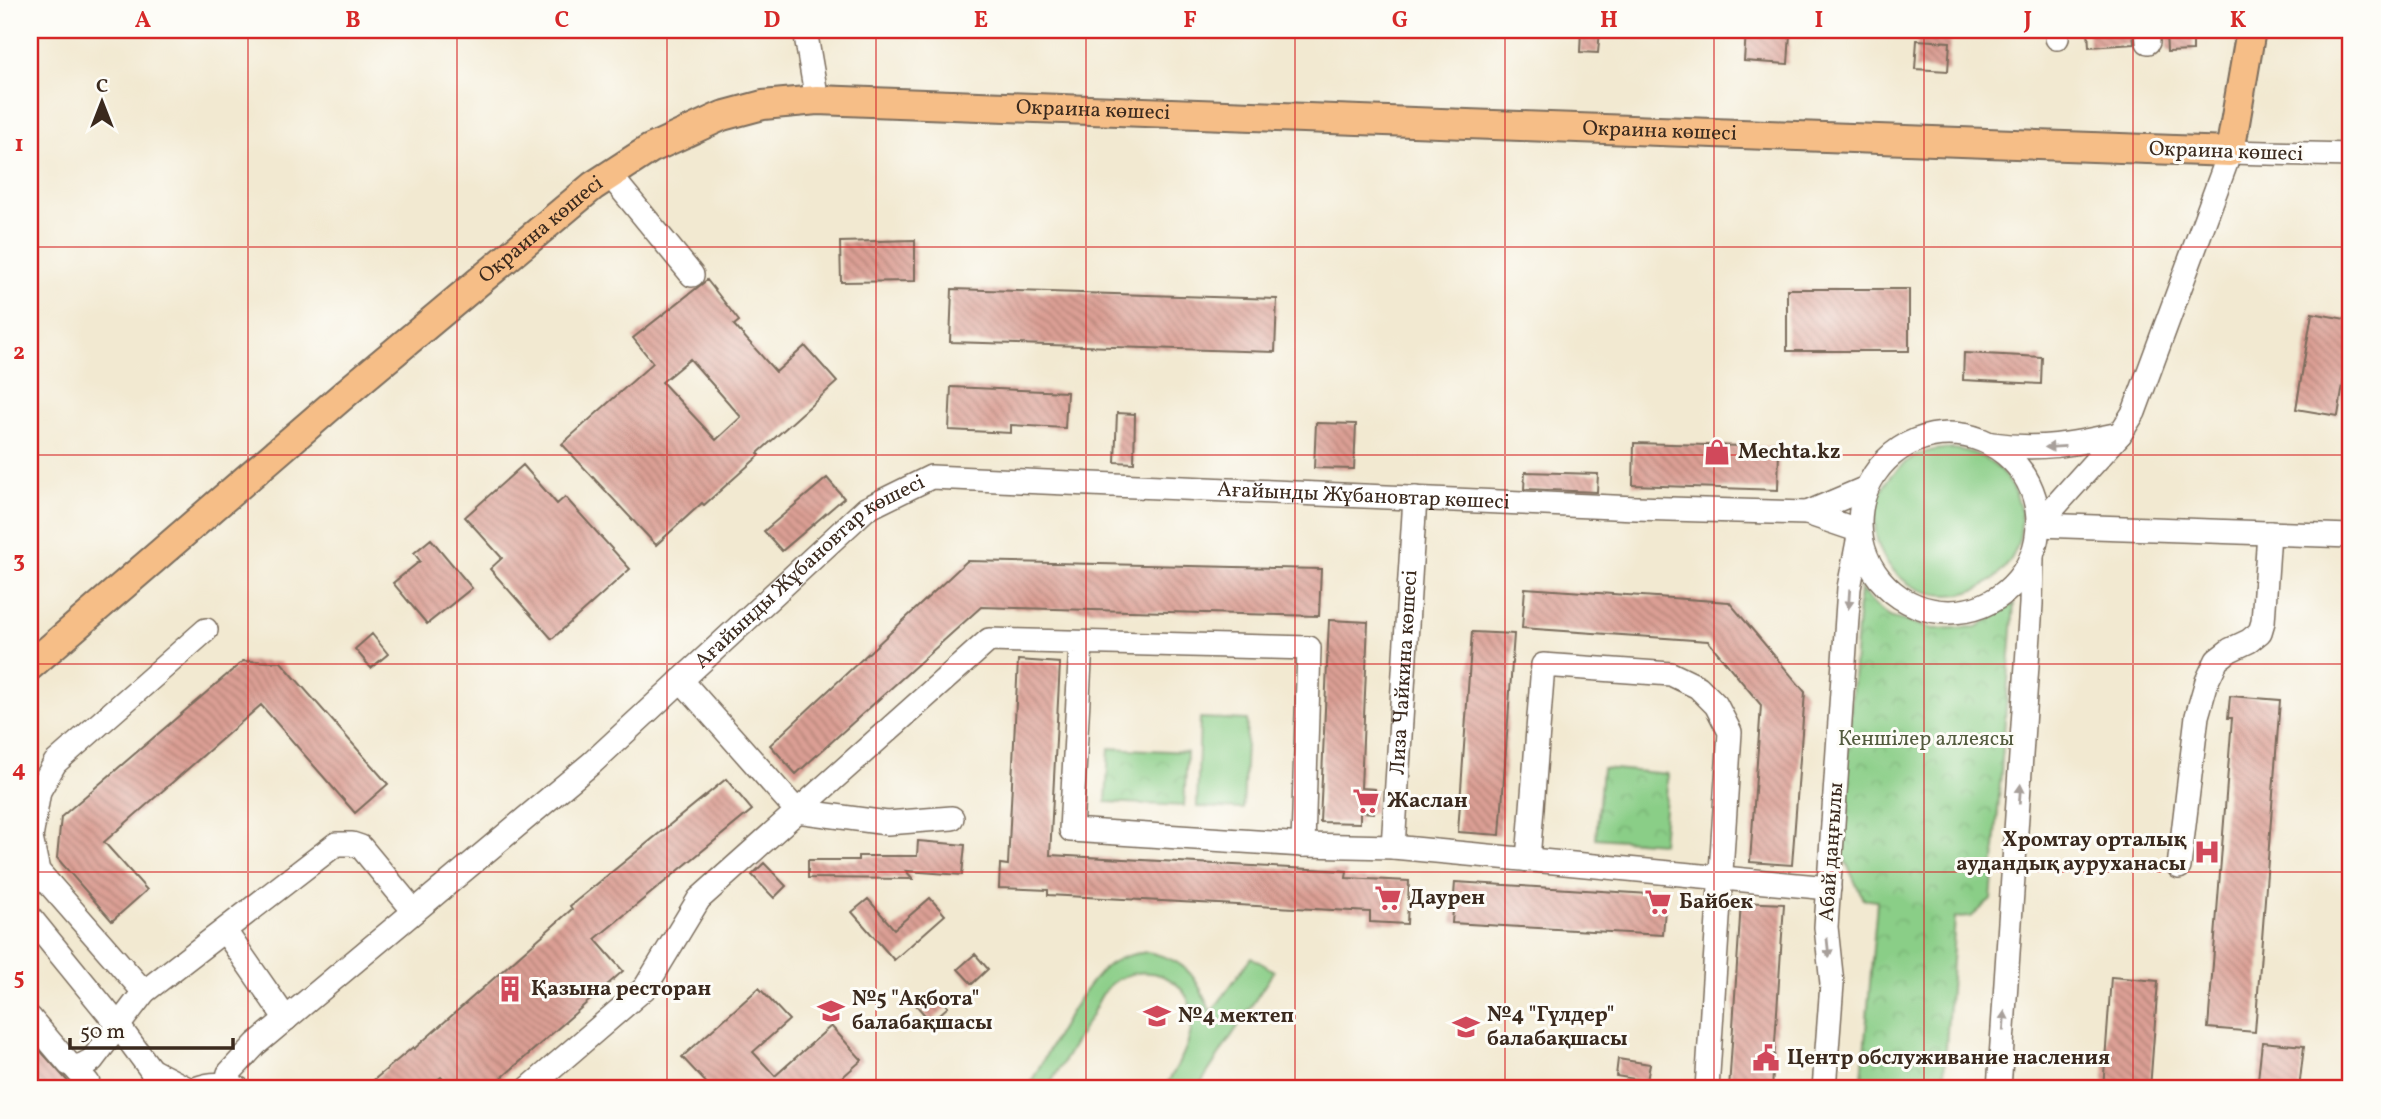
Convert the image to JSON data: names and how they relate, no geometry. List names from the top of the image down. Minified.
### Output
{"streets":{"main road":["Окраина көшесі"],"street":["Ағайынды Жұбановтар көшесі","Лиза Чайкина көшесі","Абай даңғылы"]},"crossings":[["Ағайынды Жұбановтар көшесі","Лиза Чайкина көшесі"]],"parks":["Кеншілер аллеясы"],"places":{"shop":["Mechta.kz"],"supermarket":["Жаслан","Даурен","Байбек"],"hospital":["Хромтау орталық аудандық ауруханасы"],"building":["Қазына ресторан"],"school or university":["№5 \"Ақбота\" балабақшасы","№4 мектеп","№4 \"Гүлдер\" балабақшасы"],"public building":["Центр обслуживание насления"]},"scale_bar":"50 m","north":"top","grid":{"columns":["A","B","C","D","E","F","G","H","I","J","K"],"rows":["1","2","3","4","5"]}}
